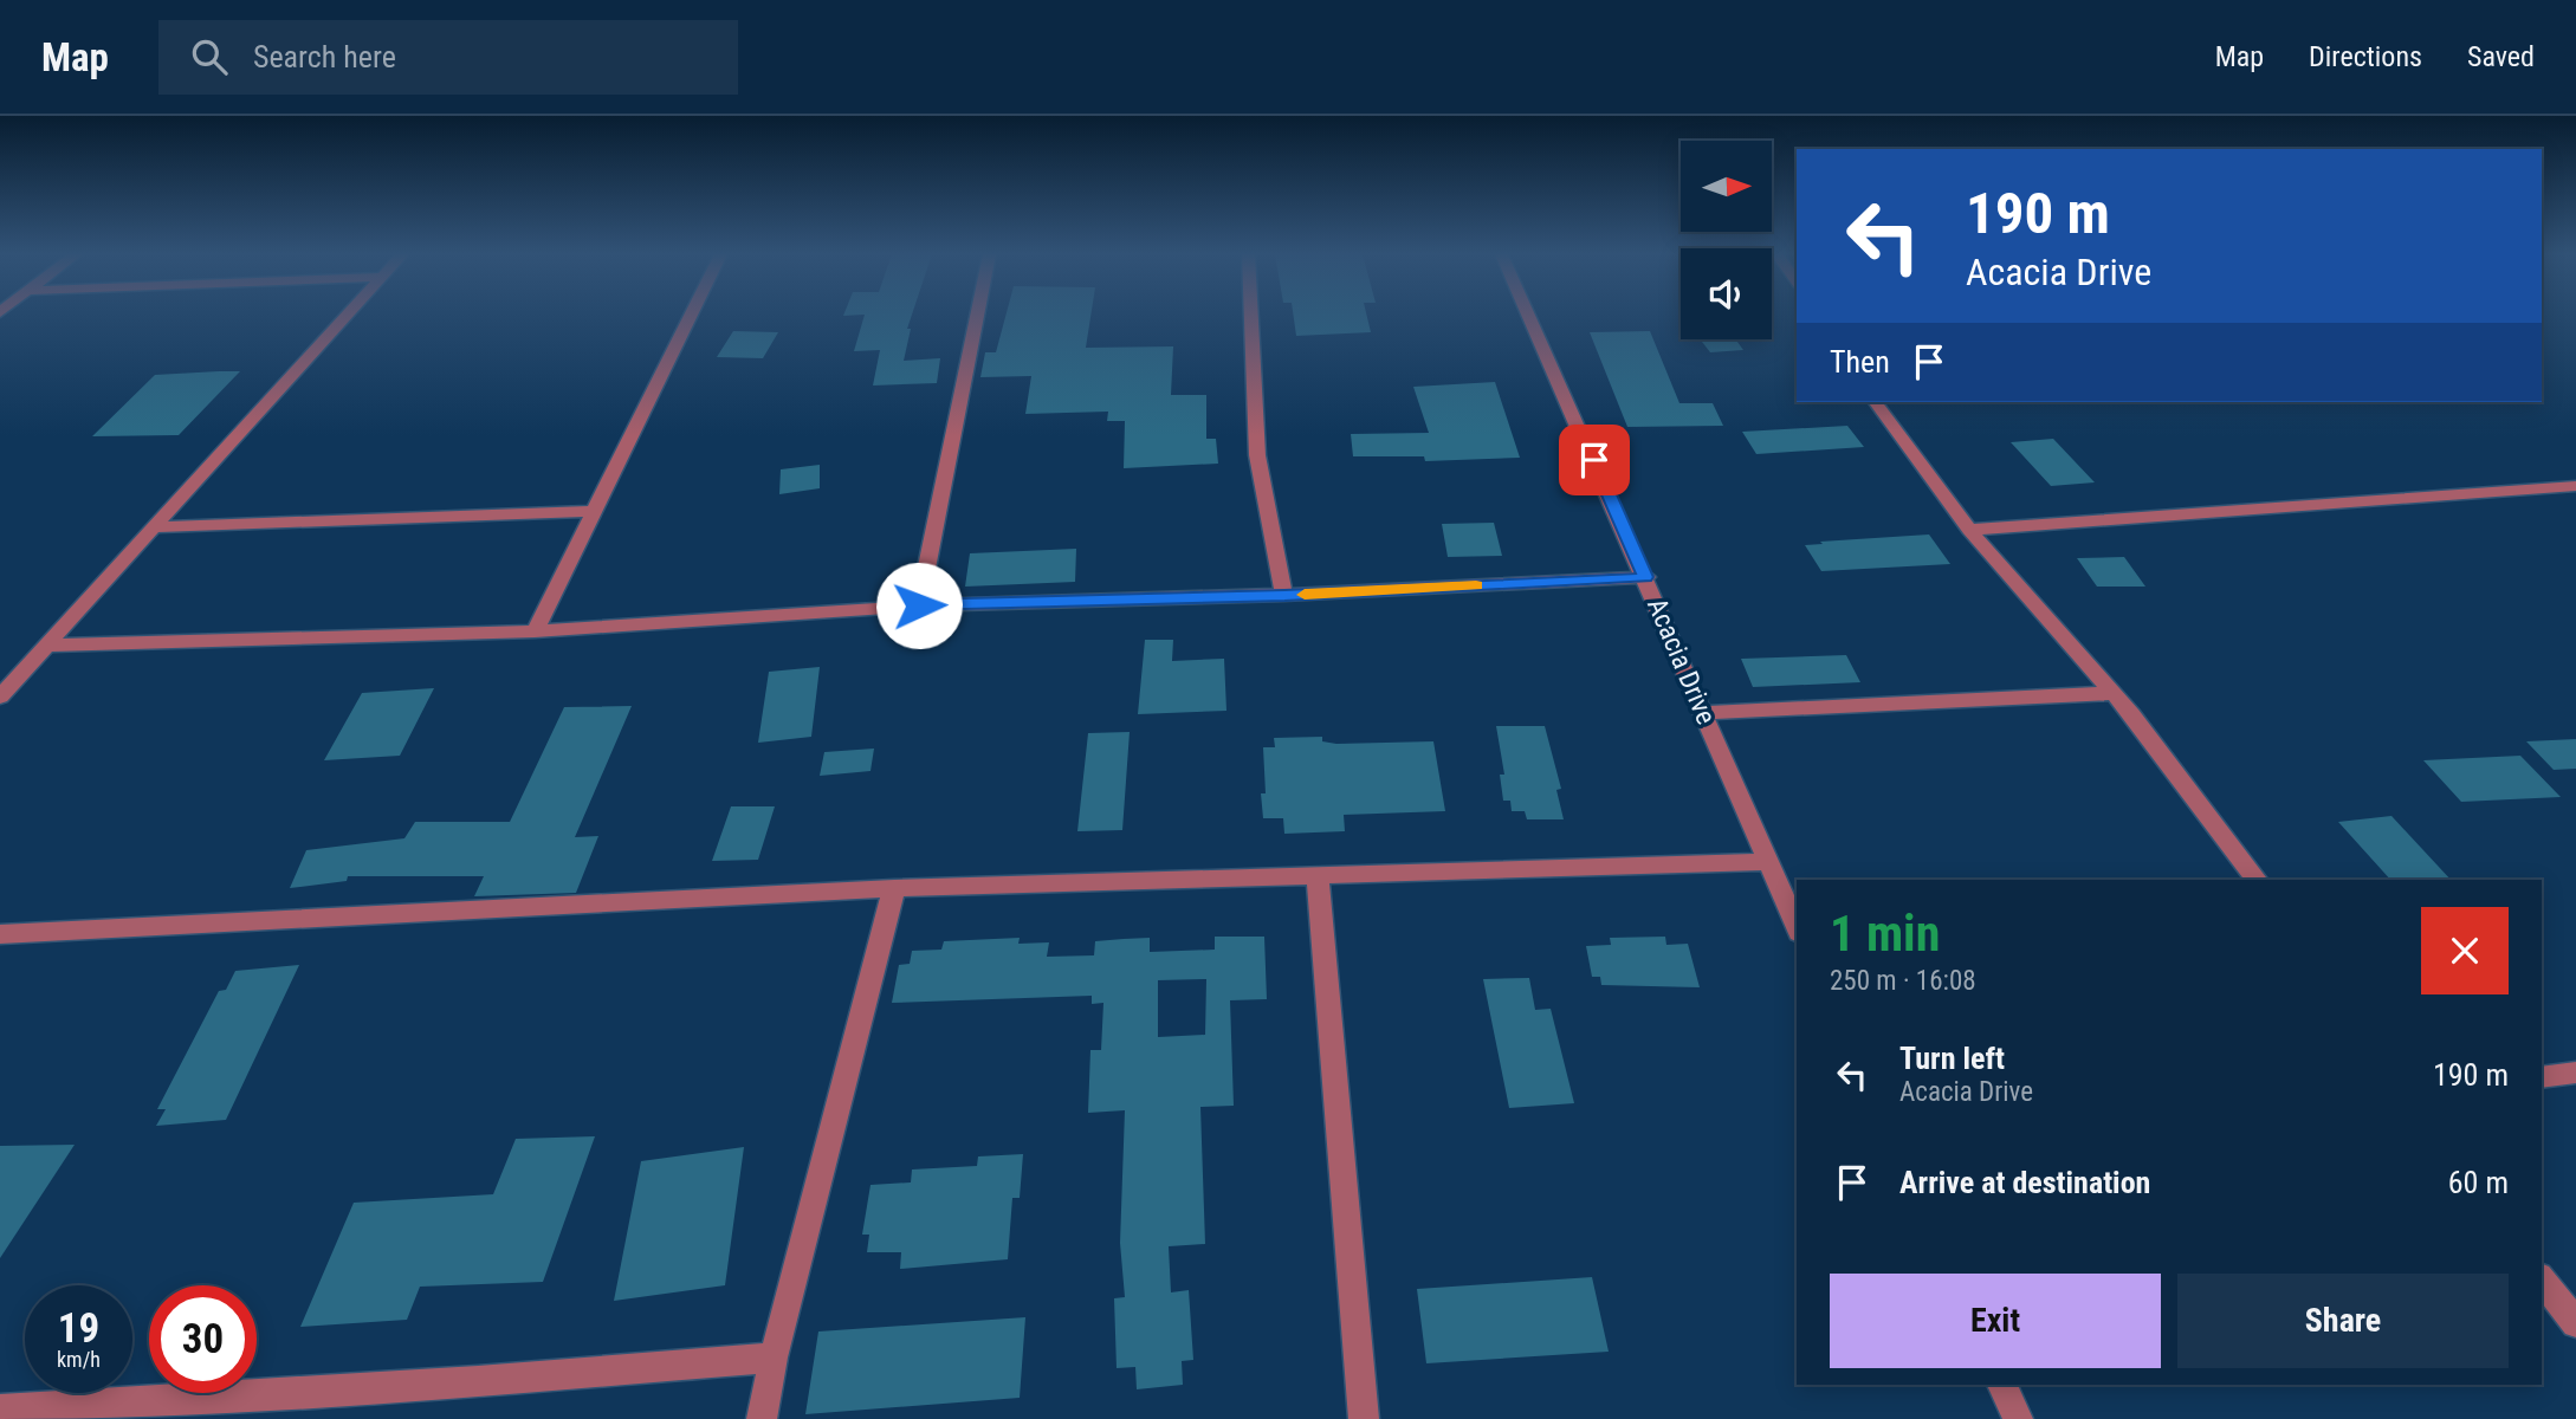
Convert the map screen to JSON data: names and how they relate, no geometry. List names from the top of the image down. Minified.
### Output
{"streets":{"street":["Acacia Drive"]},"north":"right","page":{"header":"Map","search":"Search here","nav":["Map","Directions","Saved"],"turn":["190 m","Acacia Drive"],"then":"Then","heading":["1 min","250 m · 16:08"],"list":[{"name":"Turn left","note":"Acacia Drive","value":"190 m"},{"name":"Arrive at destination","value":"60 m"}],"buttons":["Exit","Share"],"speed":"19 km/h","limit":"30"}}
